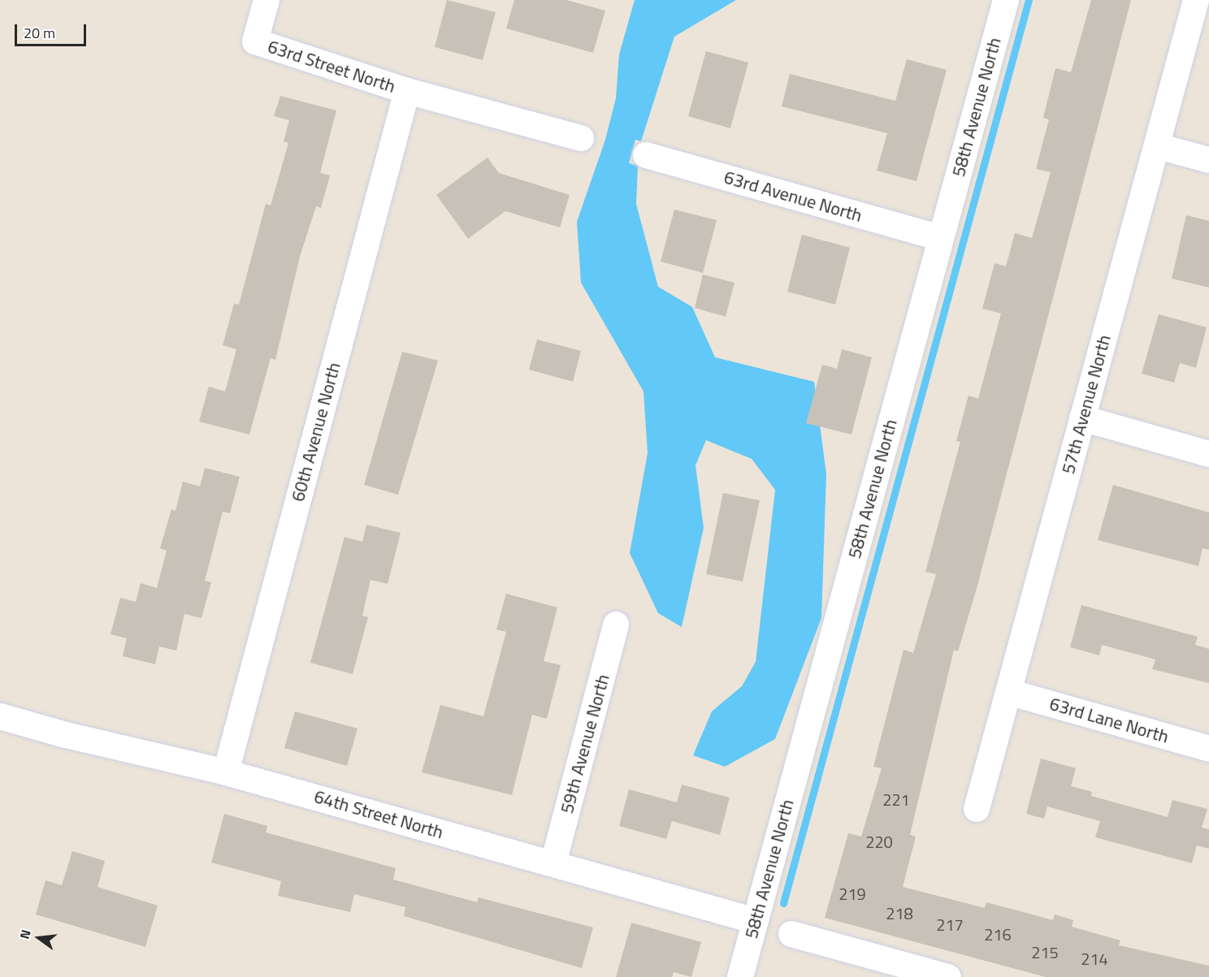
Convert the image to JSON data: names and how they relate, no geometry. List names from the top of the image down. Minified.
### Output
{"streets":{"street":["63rd Street North","58th Avenue North","63rd Avenue North","57th Avenue North","60th Avenue North","63rd Lane North","59th Avenue North","64th Street North"]},"crossings":[["63rd Street North","60th Avenue North"],["58th Avenue North","63rd Avenue North"],["58th Avenue North","64th Street North"],["57th Avenue North","63rd Lane North"],["60th Avenue North","64th Street North"],["59th Avenue North","64th Street North"]],"house_numbers":["221","220","219","218","217","216","215","214"],"scale_bar":"20 m","north":"left"}
